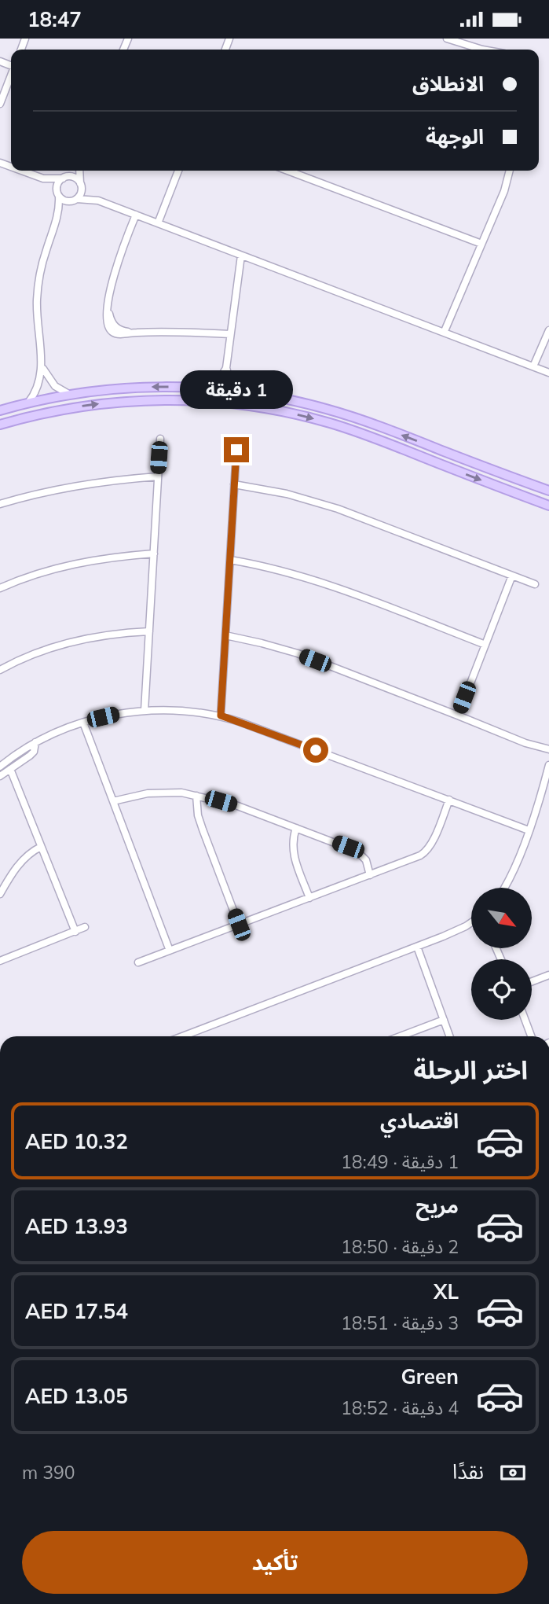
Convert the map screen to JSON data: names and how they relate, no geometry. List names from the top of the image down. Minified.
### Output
{"north":"bottom right","page":{"status":"18:47","banner":["الانطلاق","الوجهة"],"bubble":"1 دقيقة","heading":"اختر الرحلة","list":[{"name":"اقتصادي","note":"1 دقيقة · 18:49","value":"AED 10.32"},{"name":"مريح","note":"2 دقيقة · 18:50","value":"AED 13.93"},{"name":"XL","note":"3 دقيقة · 18:51","value":"AED 17.54"},{"name":"Green","note":"4 دقيقة · 18:52","value":"AED 13.05"}],"pay":["نقدًا","390 m"],"buttons":"تأكيد"}}
